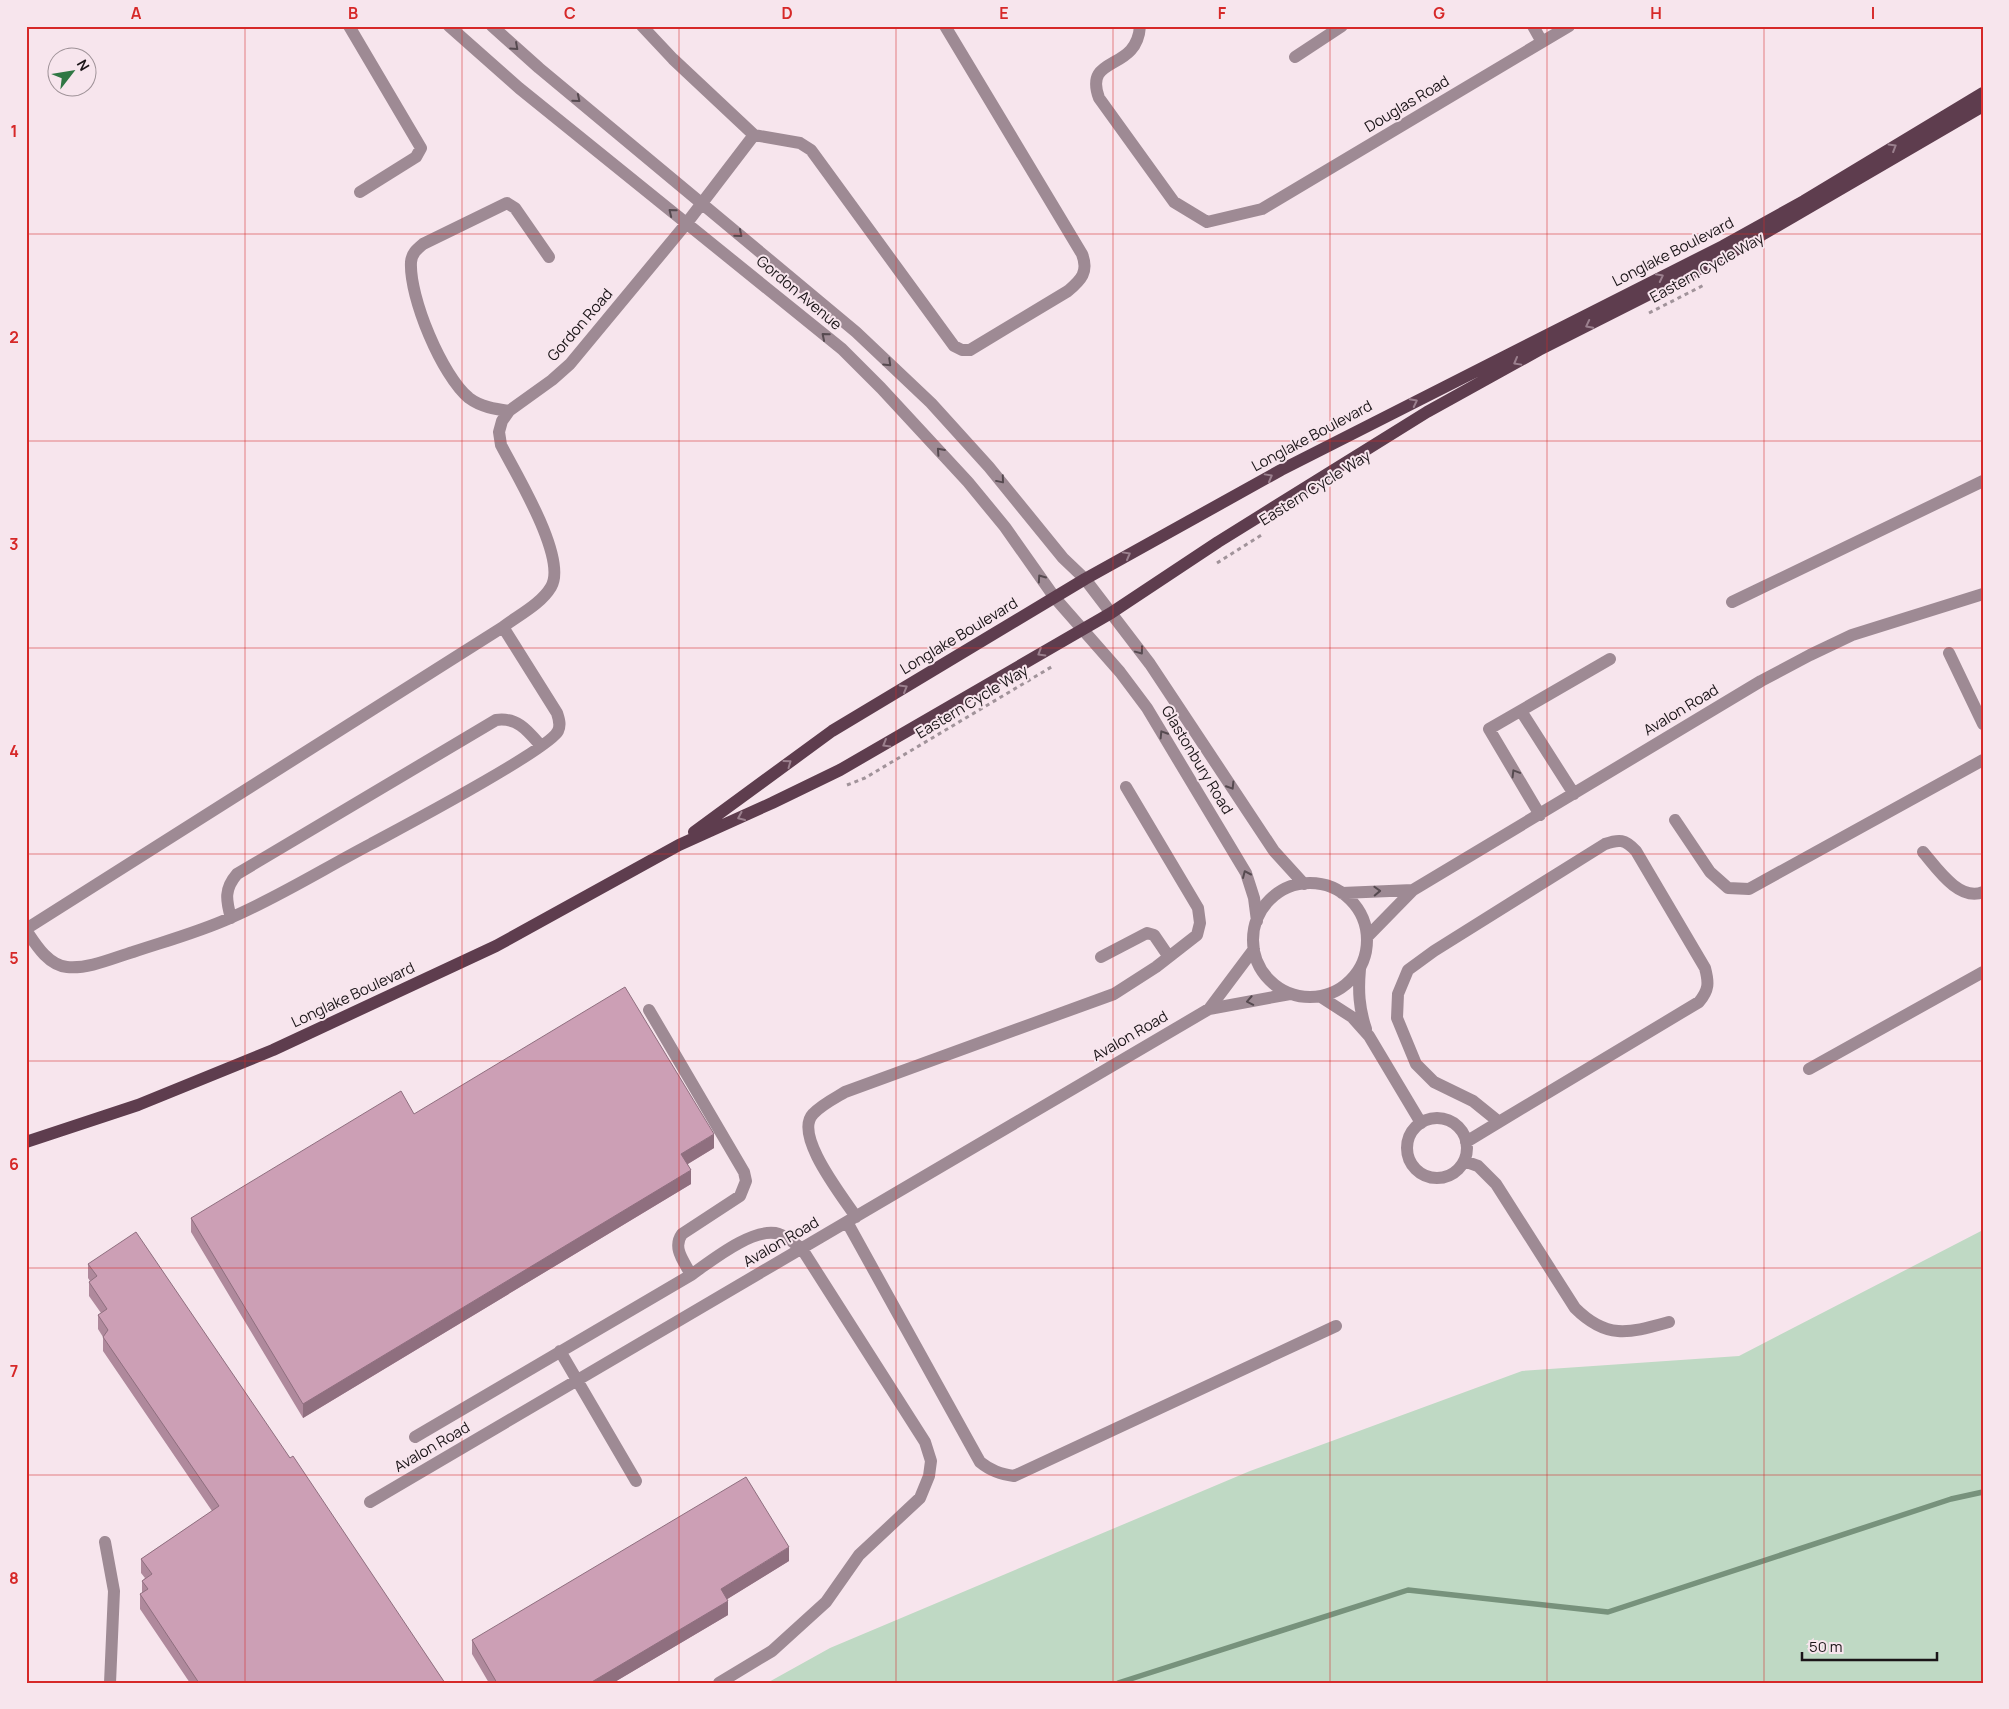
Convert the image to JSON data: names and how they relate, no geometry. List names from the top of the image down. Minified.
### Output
{"streets":{"main road":["Longlake Boulevard"],"street":["Douglas Road","Gordon Avenue","Gordon Road","Avalon Road","Glastonbury Road"],"path":["Eastern Cycle Way"]},"crossings":[["Longlake Boulevard","Gordon Avenue"],["Longlake Boulevard","Glastonbury Road"],["Gordon Avenue","Gordon Road"],["Gordon Avenue","Glastonbury Road"],["Avalon Road","Glastonbury Road"]],"scale_bar":"50 m","north":"top right","grid":{"columns":["A","B","C","D","E","F","G","H","I"],"rows":["1","2","3","4","5","6","7","8"]}}
